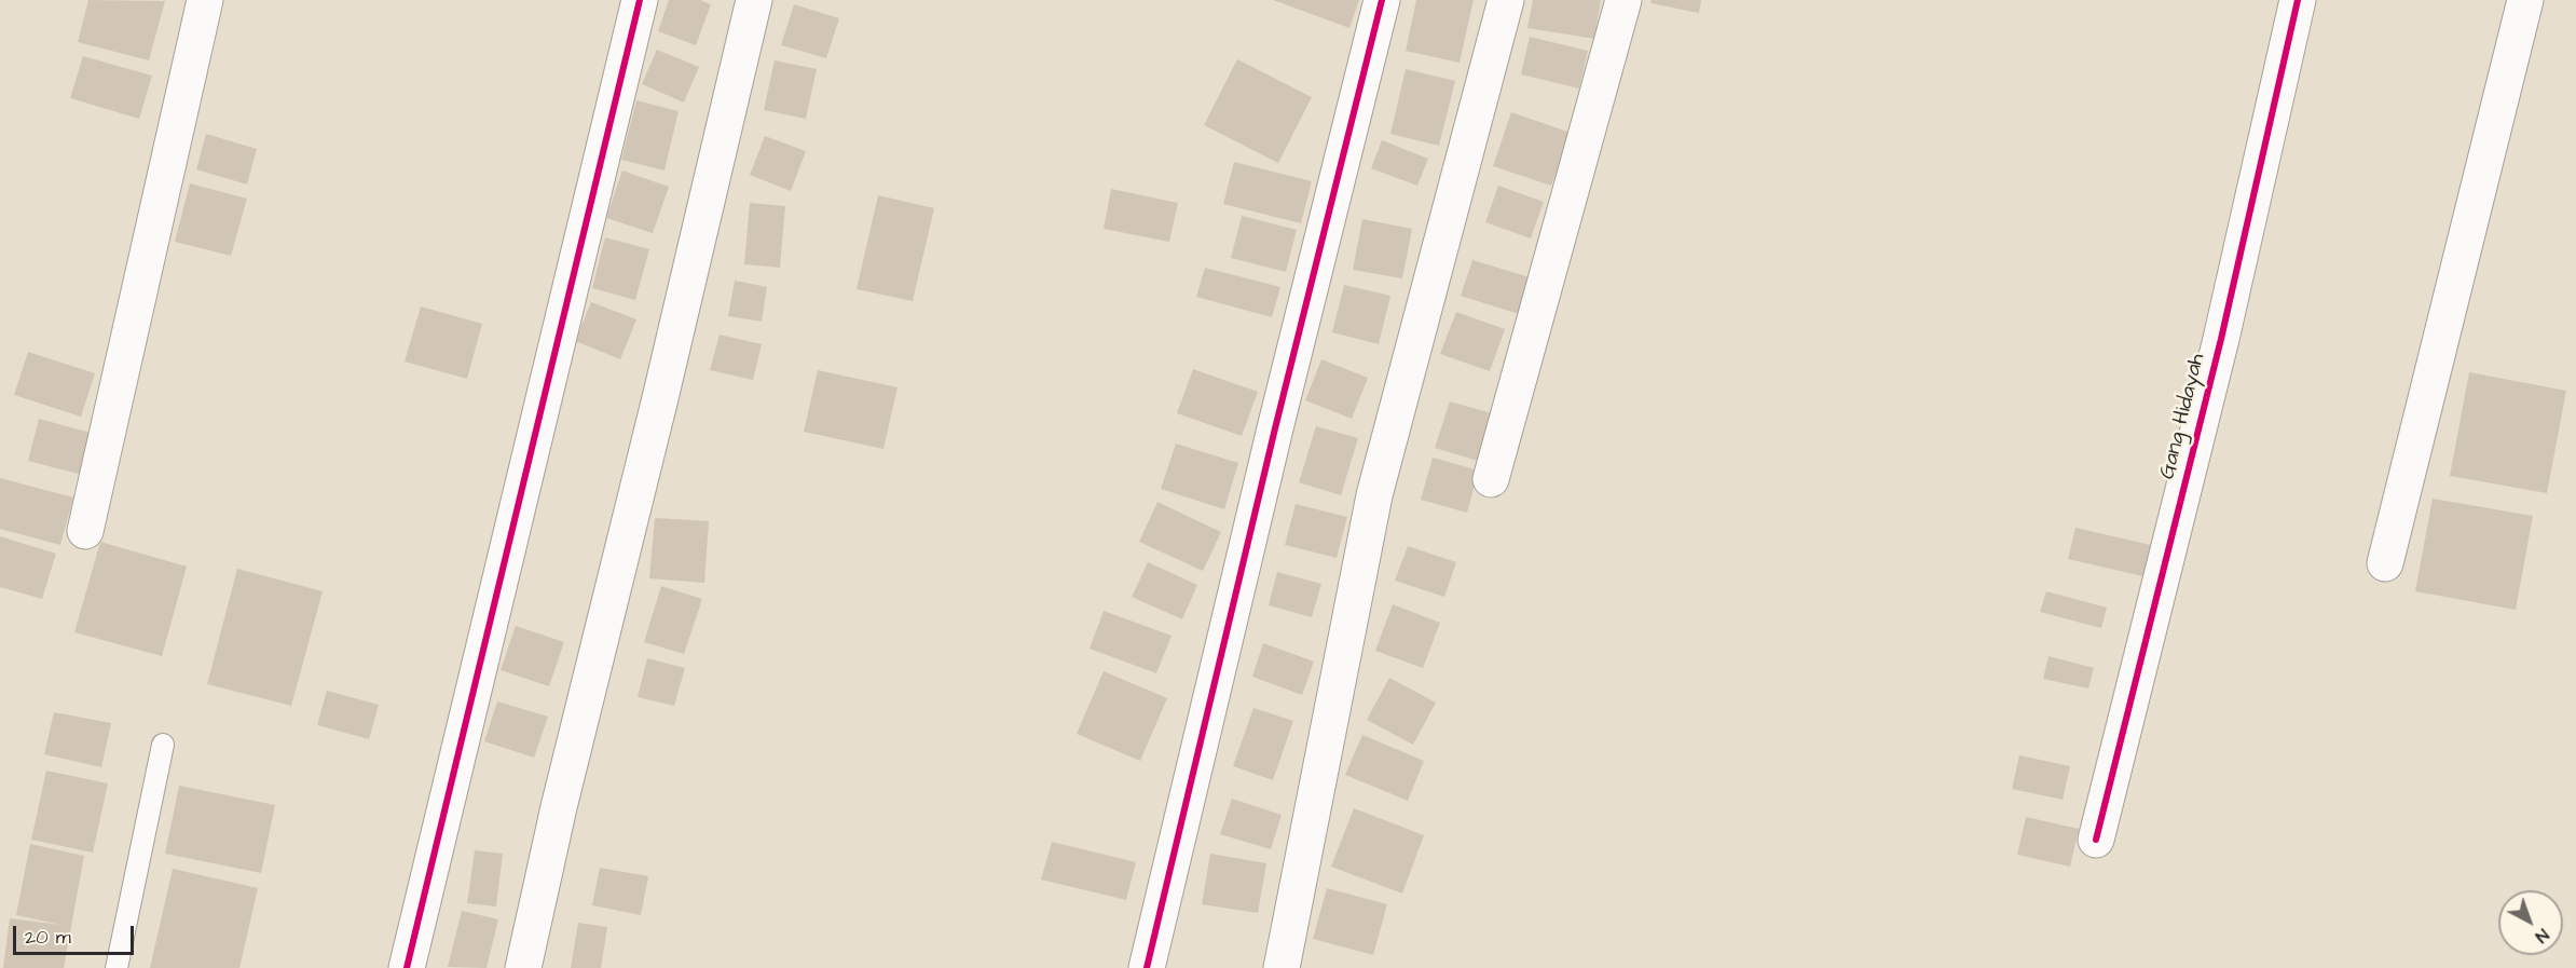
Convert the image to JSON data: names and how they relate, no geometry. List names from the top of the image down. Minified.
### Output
{"streets":{"street":["Gang Hidayah"]},"scale_bar":"20 m","north":"bottom right"}
